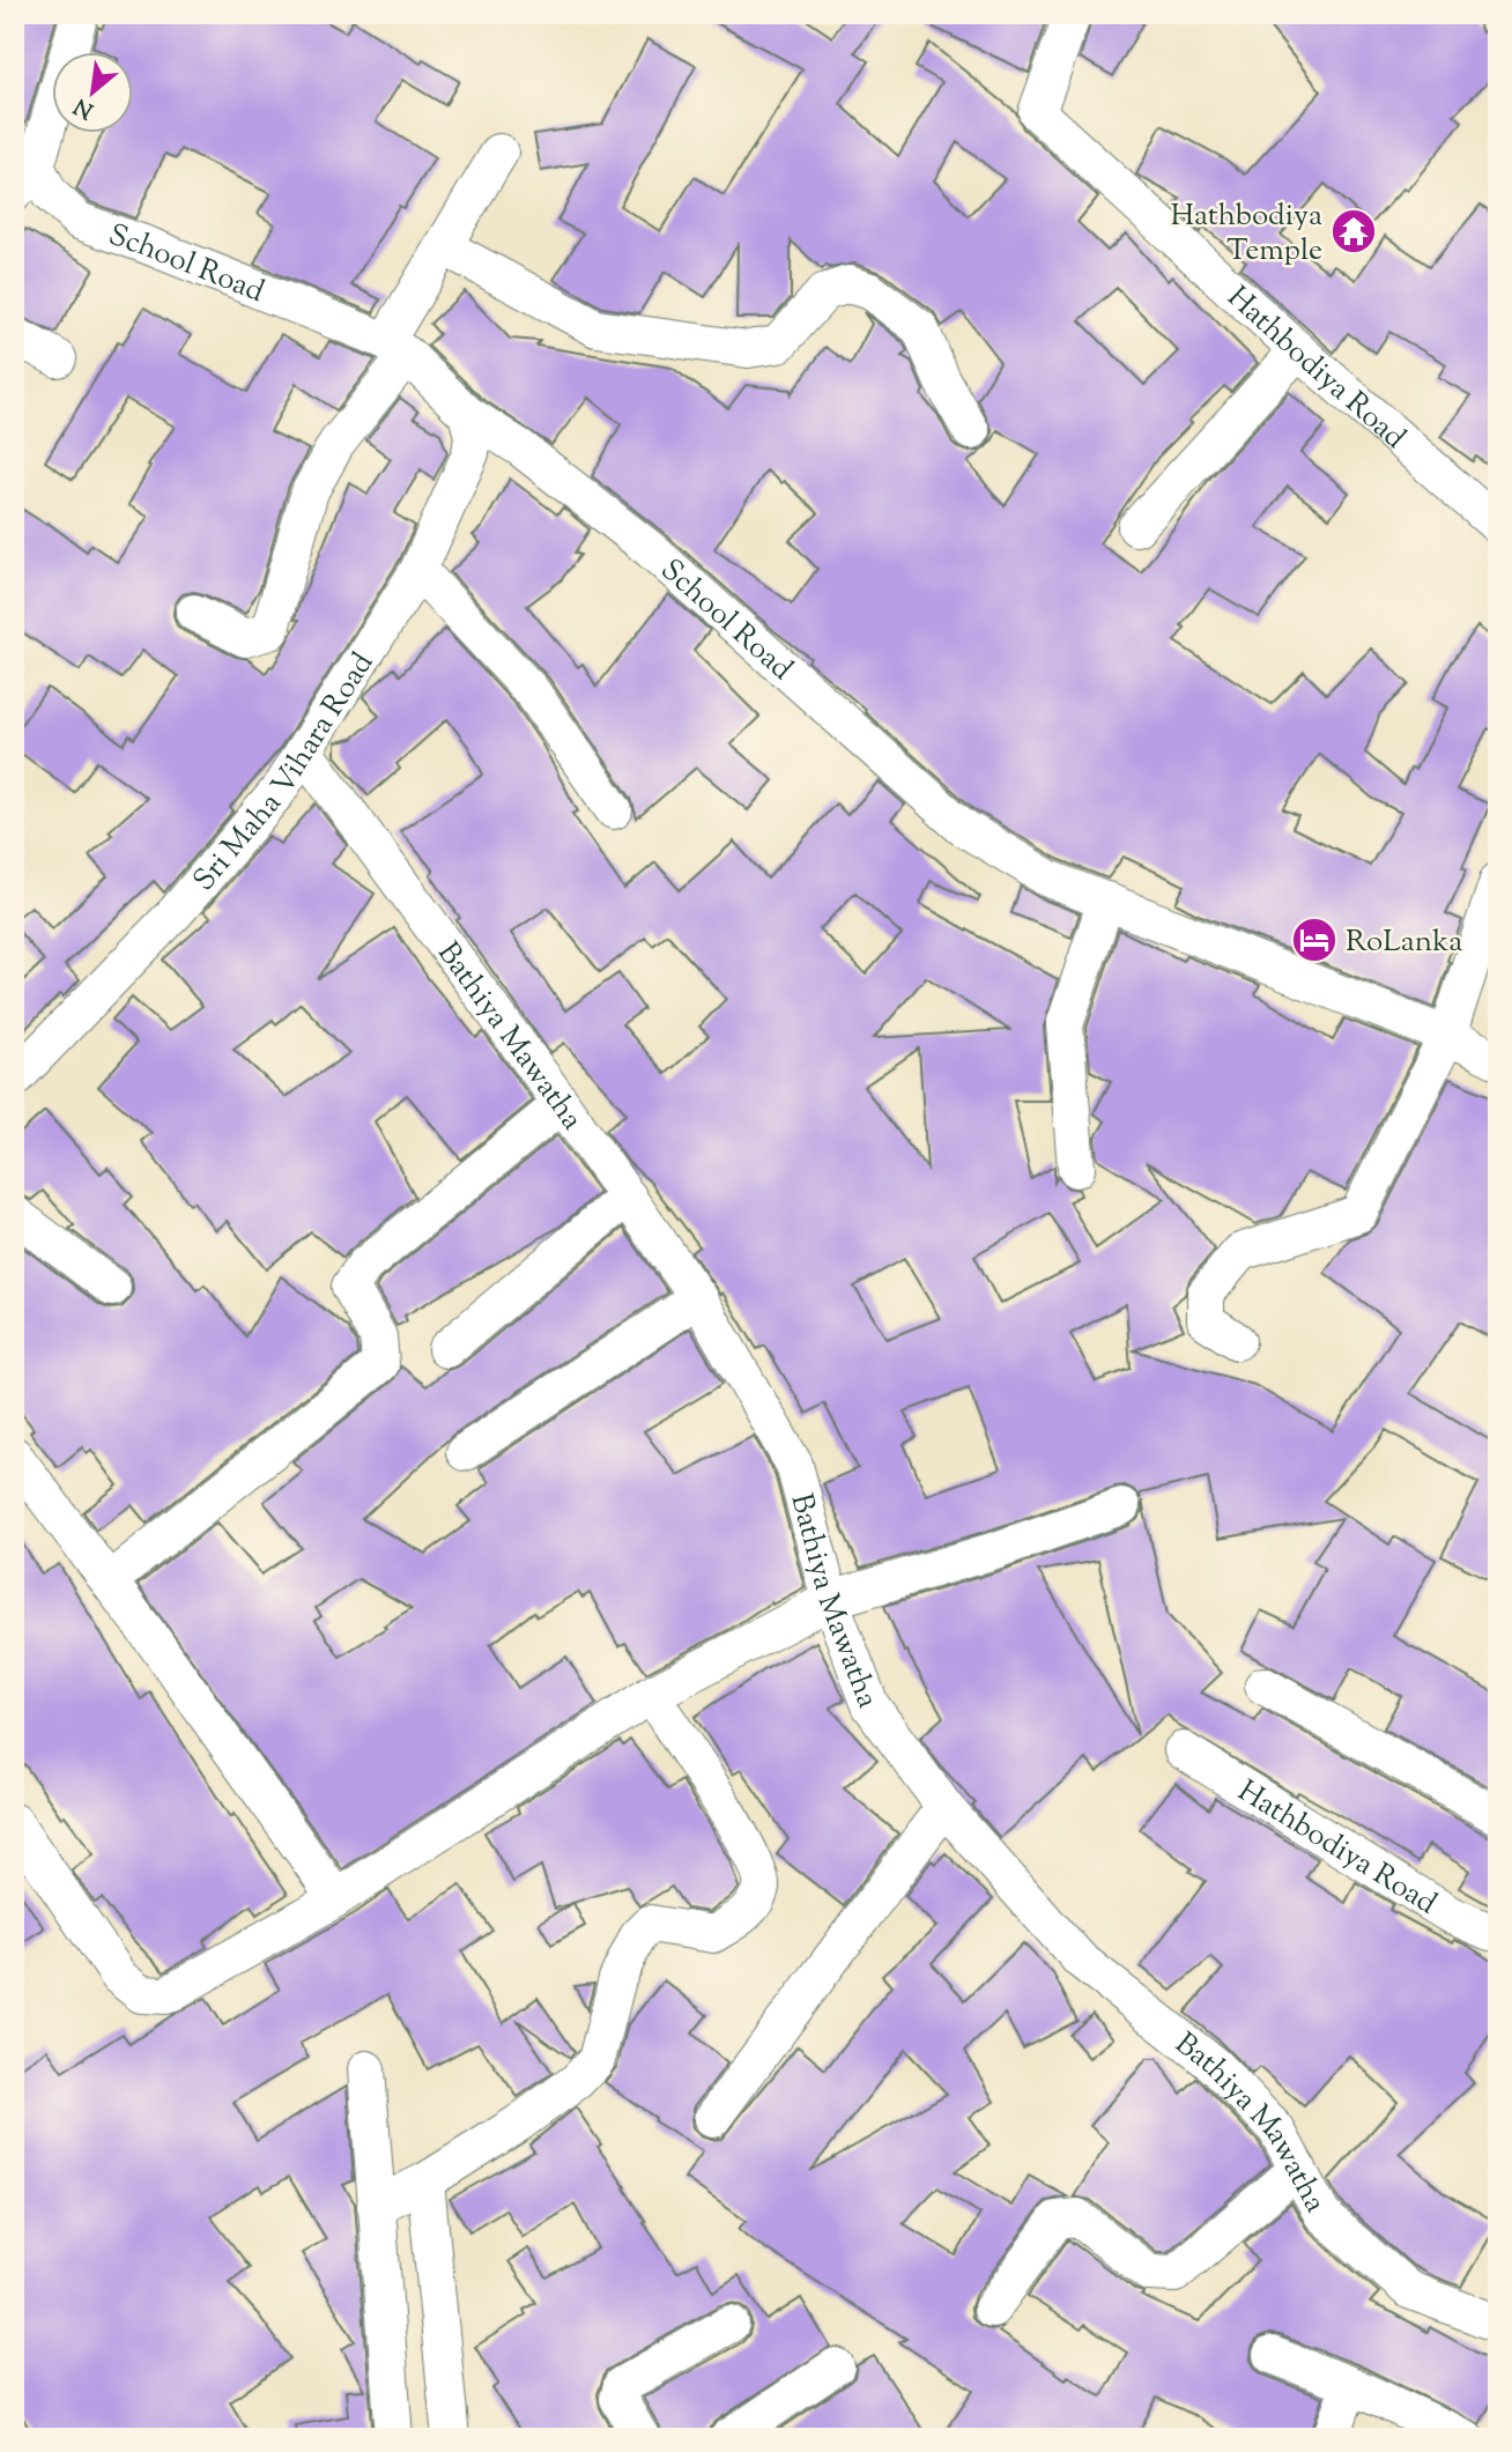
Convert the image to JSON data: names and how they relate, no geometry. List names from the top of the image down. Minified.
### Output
{"streets":{"street":["School Road","Hathbodiya Road","Sri Maha Vihara Road","Bathiya Mawatha"]},"crossings":[["School Road","Sri Maha Vihara Road"],["Sri Maha Vihara Road","Bathiya Mawatha"]],"places":{"temple":["Hathbodiya Temple"],"hotel":["RoLanka"]},"north":"bottom left"}
